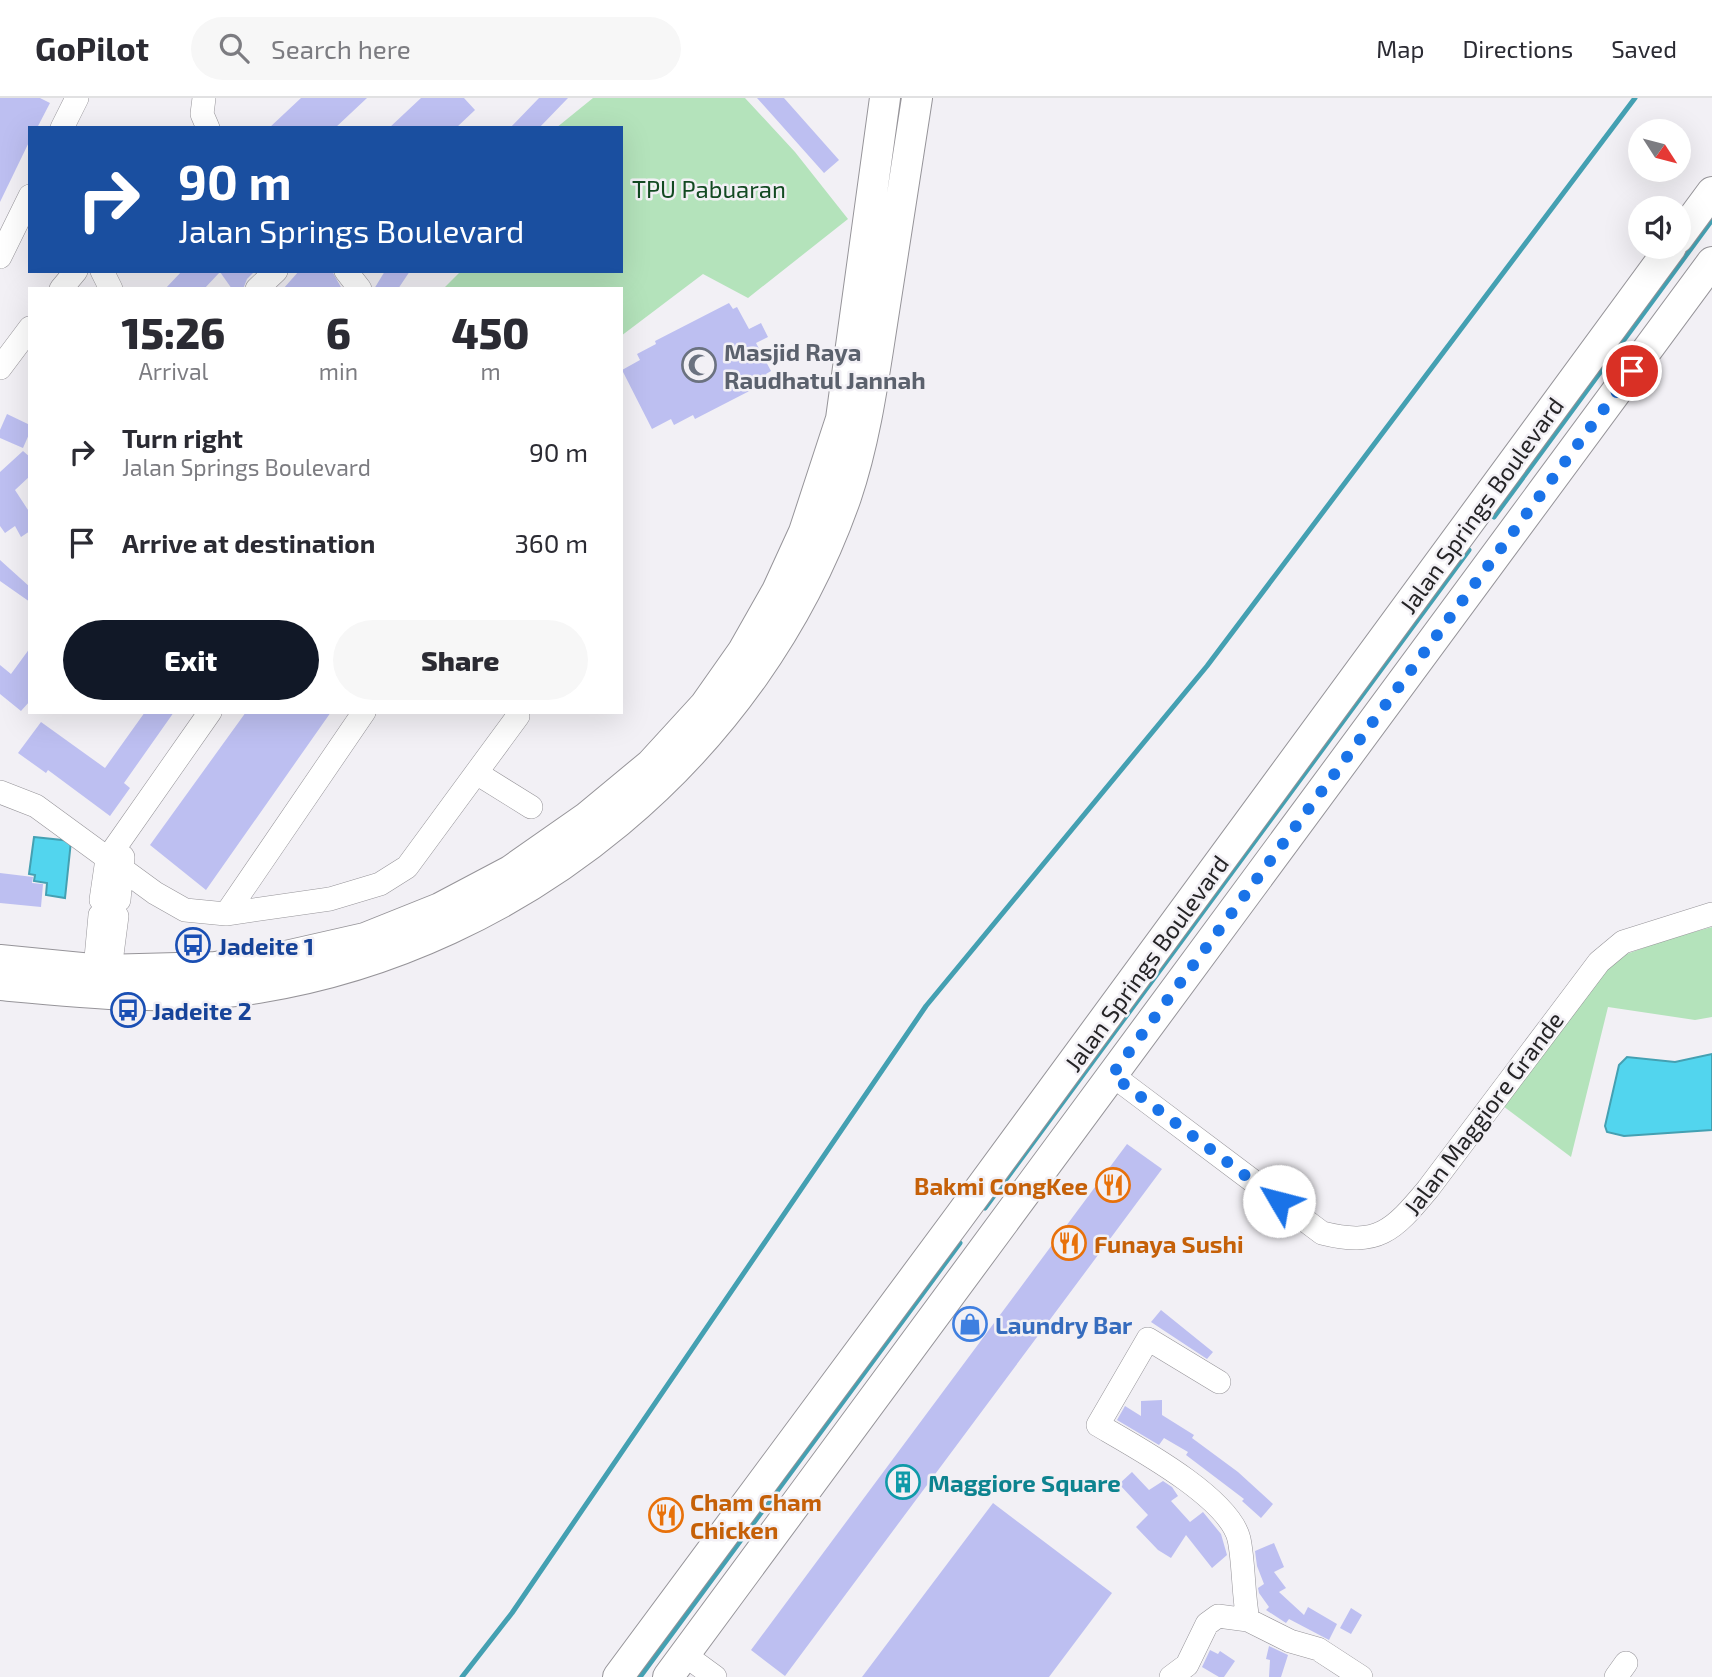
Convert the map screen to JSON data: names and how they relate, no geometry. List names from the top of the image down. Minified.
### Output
{"streets":{"main road":["Jalan Springs Boulevard"],"street":["Jalan Maggiore Grande"]},"crossings":[["Jalan Springs Boulevard","Jalan Maggiore Grande"]],"parks":["TPU Pabuaran"],"places":{"mosque":["Masjid Raya Raudhatul Jannah"],"bus stop":["Jadeite 1","Jadeite 2"],"restaurant":["Bakmi CongKee","Funaya Sushi","Cham Cham Chicken"],"shop":["Laundry Bar"],"building":["Maggiore Square"]},"north":"bottom right","page":{"header":"GoPilot","search":"Search here","nav":["Map","Directions","Saved"],"turn":["90 m","Jalan Springs Boulevard"],"eta":["15:26","Arrival","6","min","450","m"],"list":[{"name":"Turn right","note":"Jalan Springs Boulevard","value":"90 m"},{"name":"Arrive at destination","value":"360 m"}],"buttons":["Exit","Share"]}}
